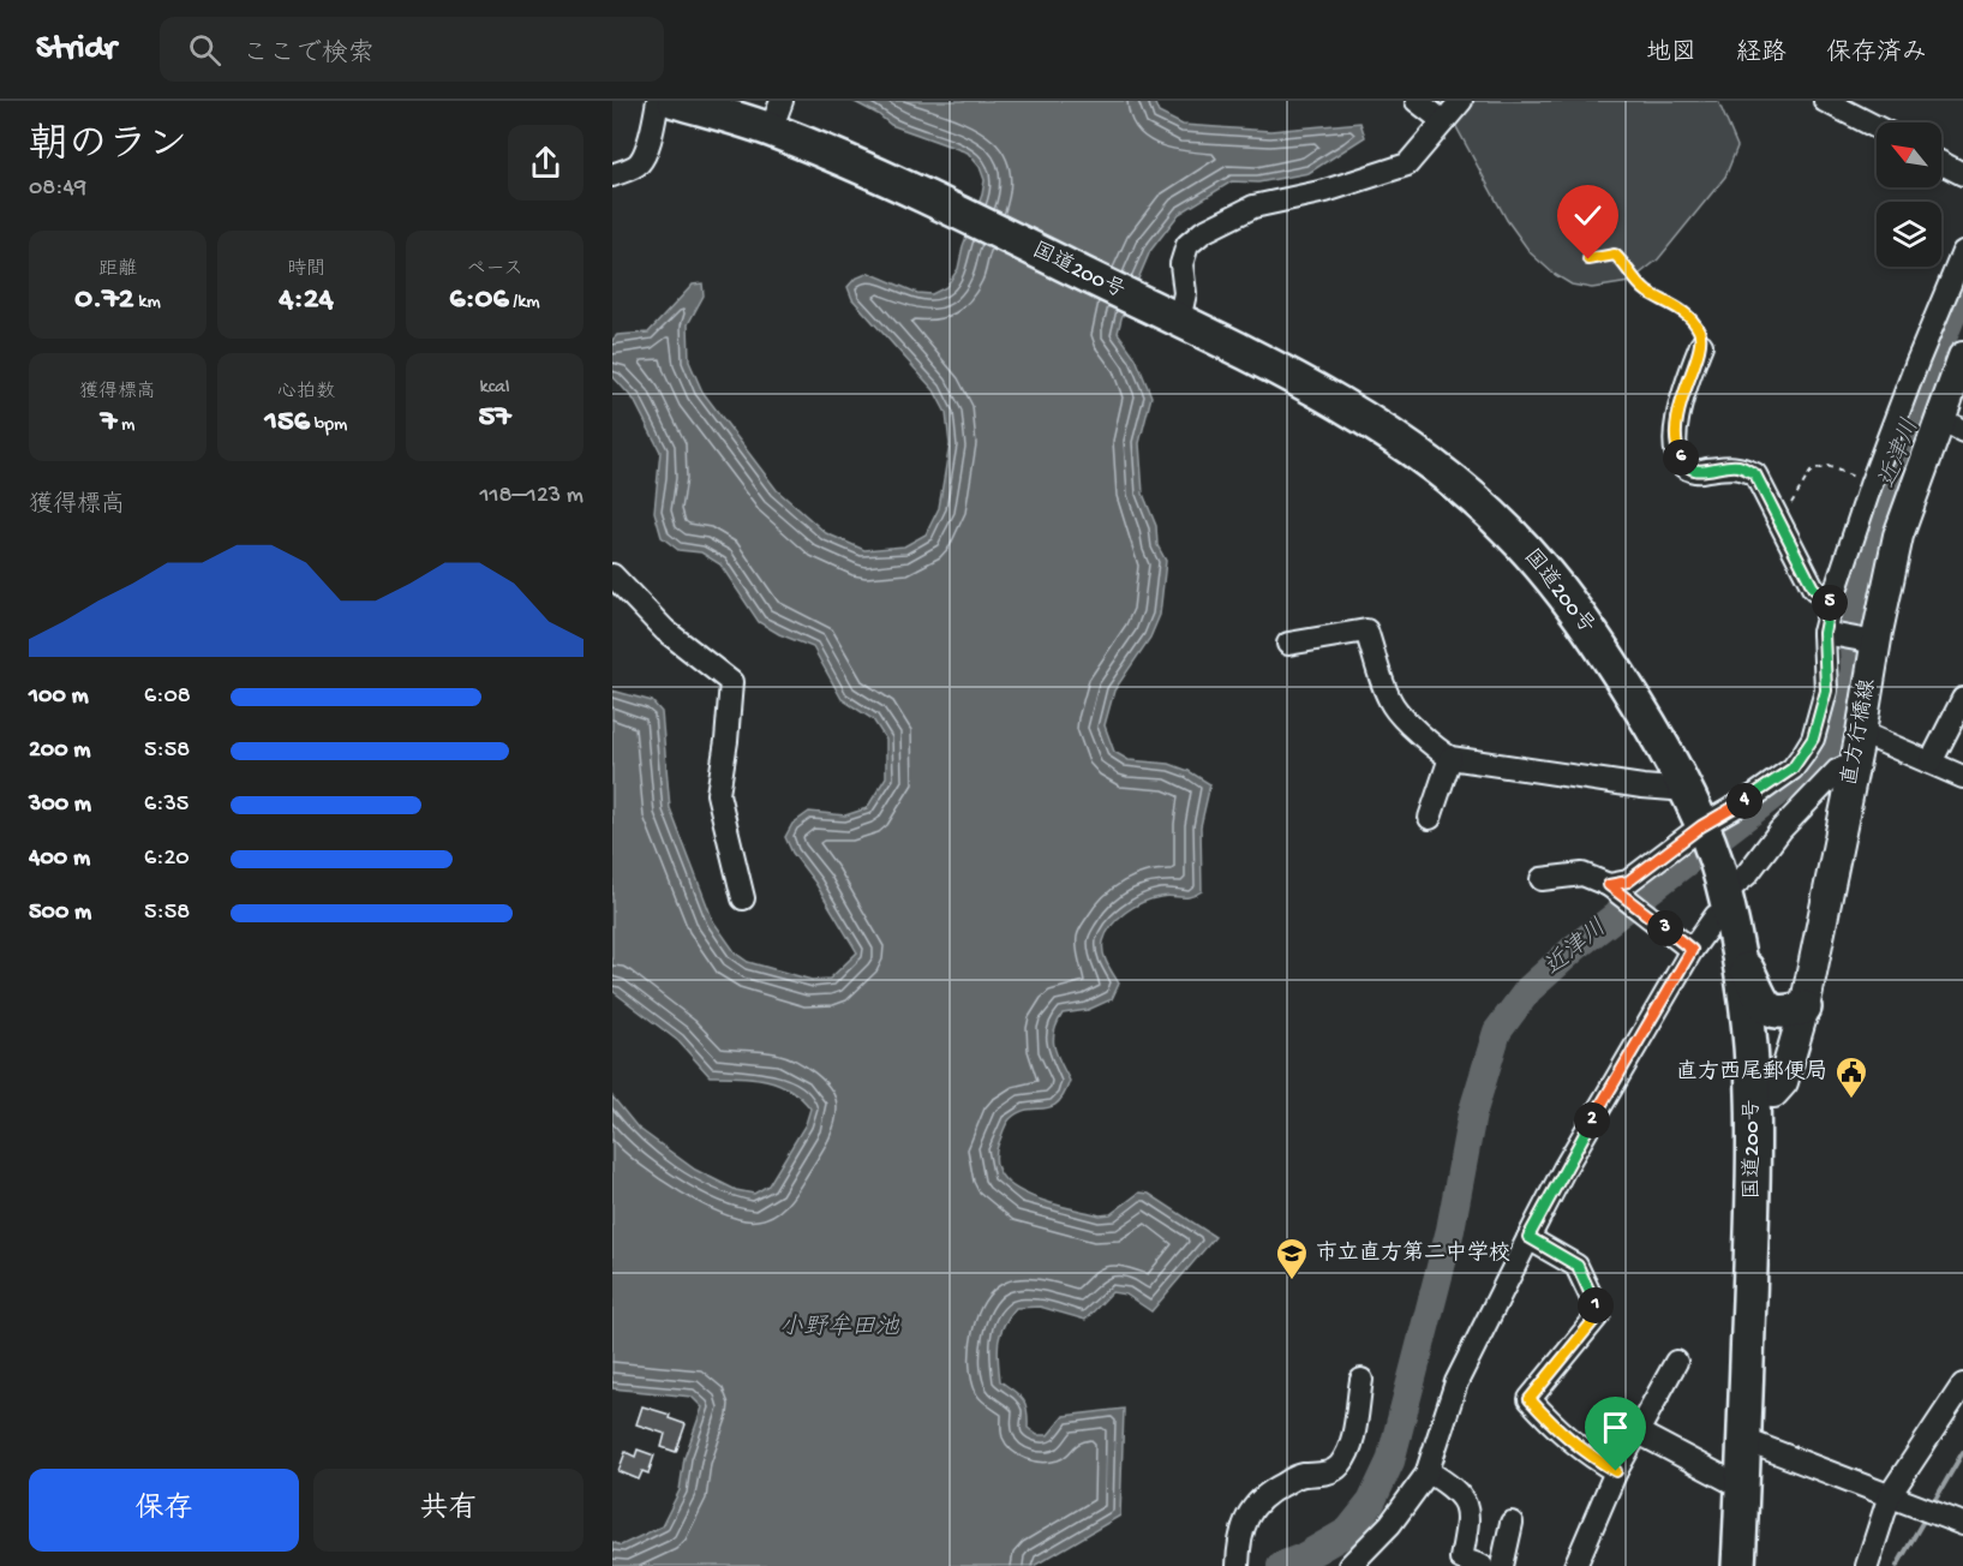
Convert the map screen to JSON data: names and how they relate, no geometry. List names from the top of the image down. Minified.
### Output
{"streets":{"highway":["国道200号"],"main road":["直方行橋線"]},"crossings":[["国道200号","直方行橋線"]],"water":["近津川","小野牟田池"],"places":{"public building":["直方西尾郵便局"],"school or university":["市立直方第二中学校"]},"north":"top left","page":{"header":"Stridr","search":"ここで検索","nav":["地図","経路","保存済み"],"heading":["朝のラン","08:49"],"stats":[["距離","0.72 km"],["時間","4:24"],["ペース","6:06 /km"],["獲得標高","7 m"],["心拍数","156 bpm"],["kcal","57"]],"pins":["6","5","4","3","2","1"],"chart":["獲得標高","118–123 m"],"list":[{"name":"100 m","note":"6:08"},{"name":"200 m","note":"5:58"},{"name":"300 m","note":"6:35"},{"name":"400 m","note":"6:20"},{"name":"500 m","note":"5:58"}],"buttons":["保存","共有"]}}
